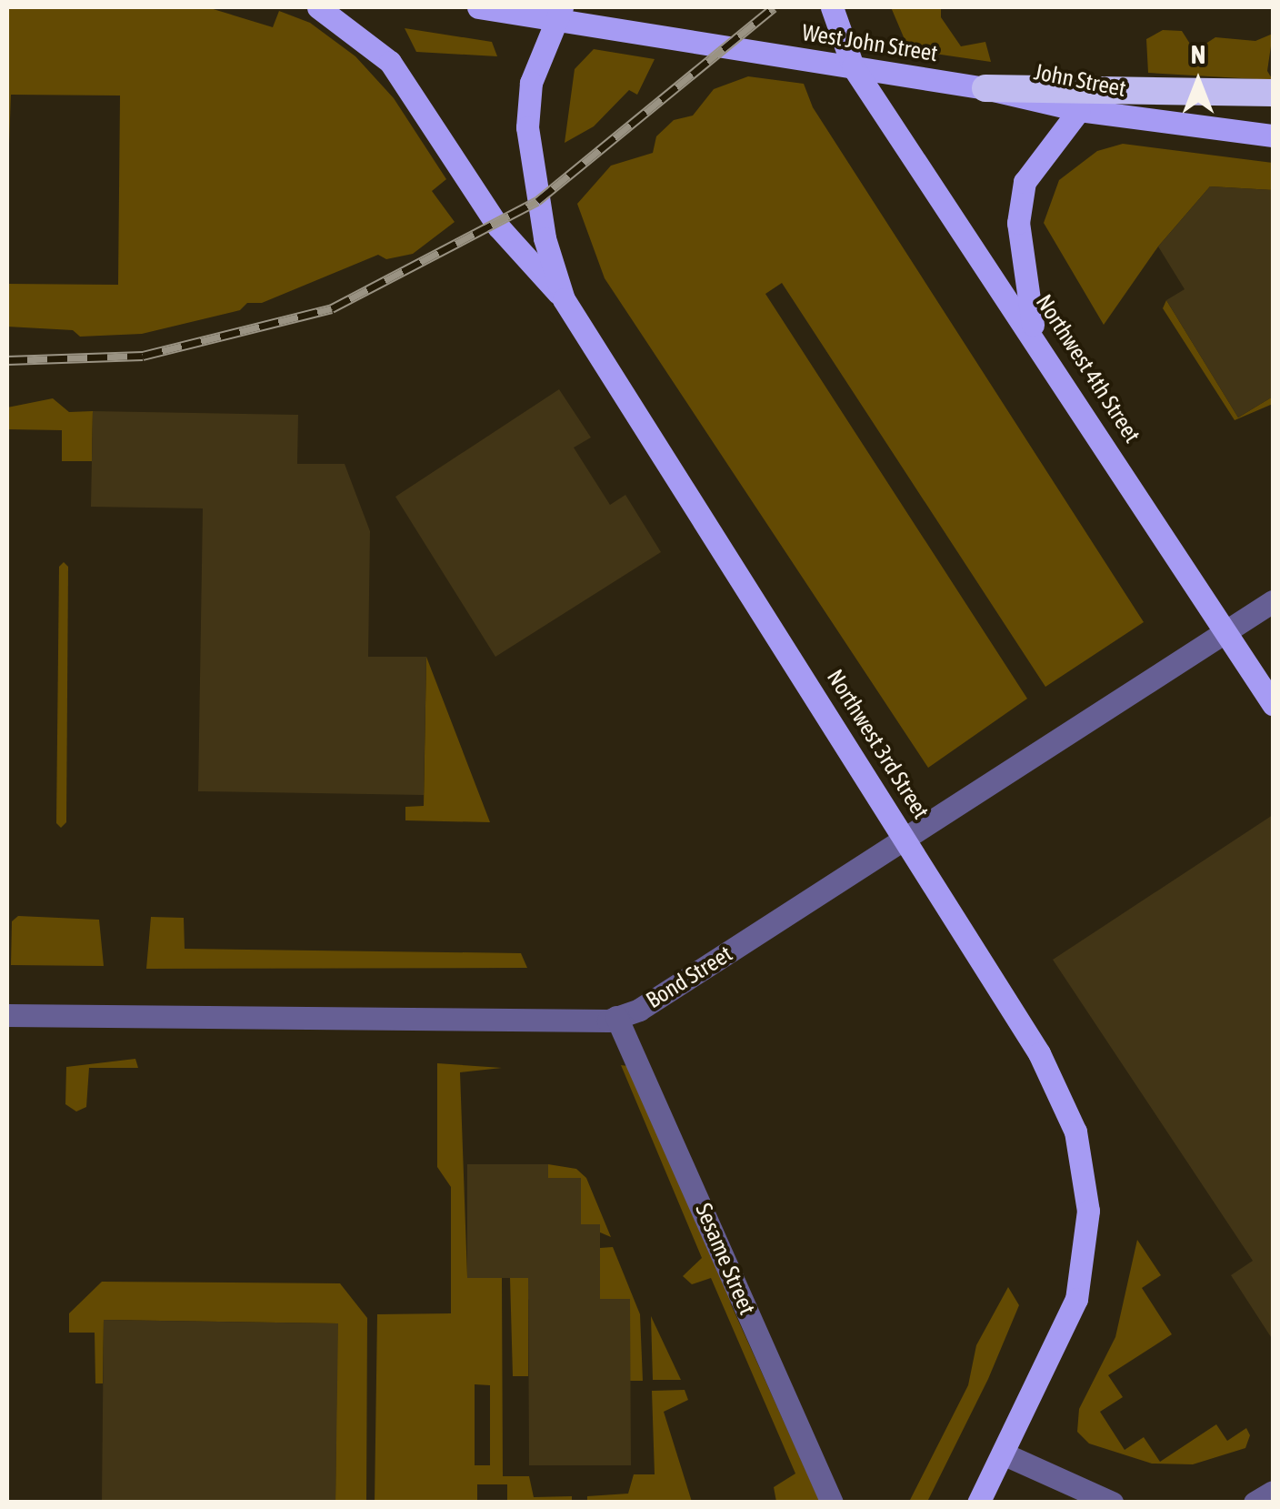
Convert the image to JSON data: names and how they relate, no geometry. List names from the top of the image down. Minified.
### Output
{"streets":{"main road":["West John Street","John Street","Northwest 4th Street","Northwest 3rd Street"],"street":["Bond Street","Sesame Street"]},"crossings":[["West John Street","John Street"],["West John Street","Northwest 4th Street"],["West John Street","Northwest 3rd Street"],["Northwest 4th Street","Bond Street"],["Northwest 3rd Street","Bond Street"],["Bond Street","Sesame Street"]],"north":"top"}
